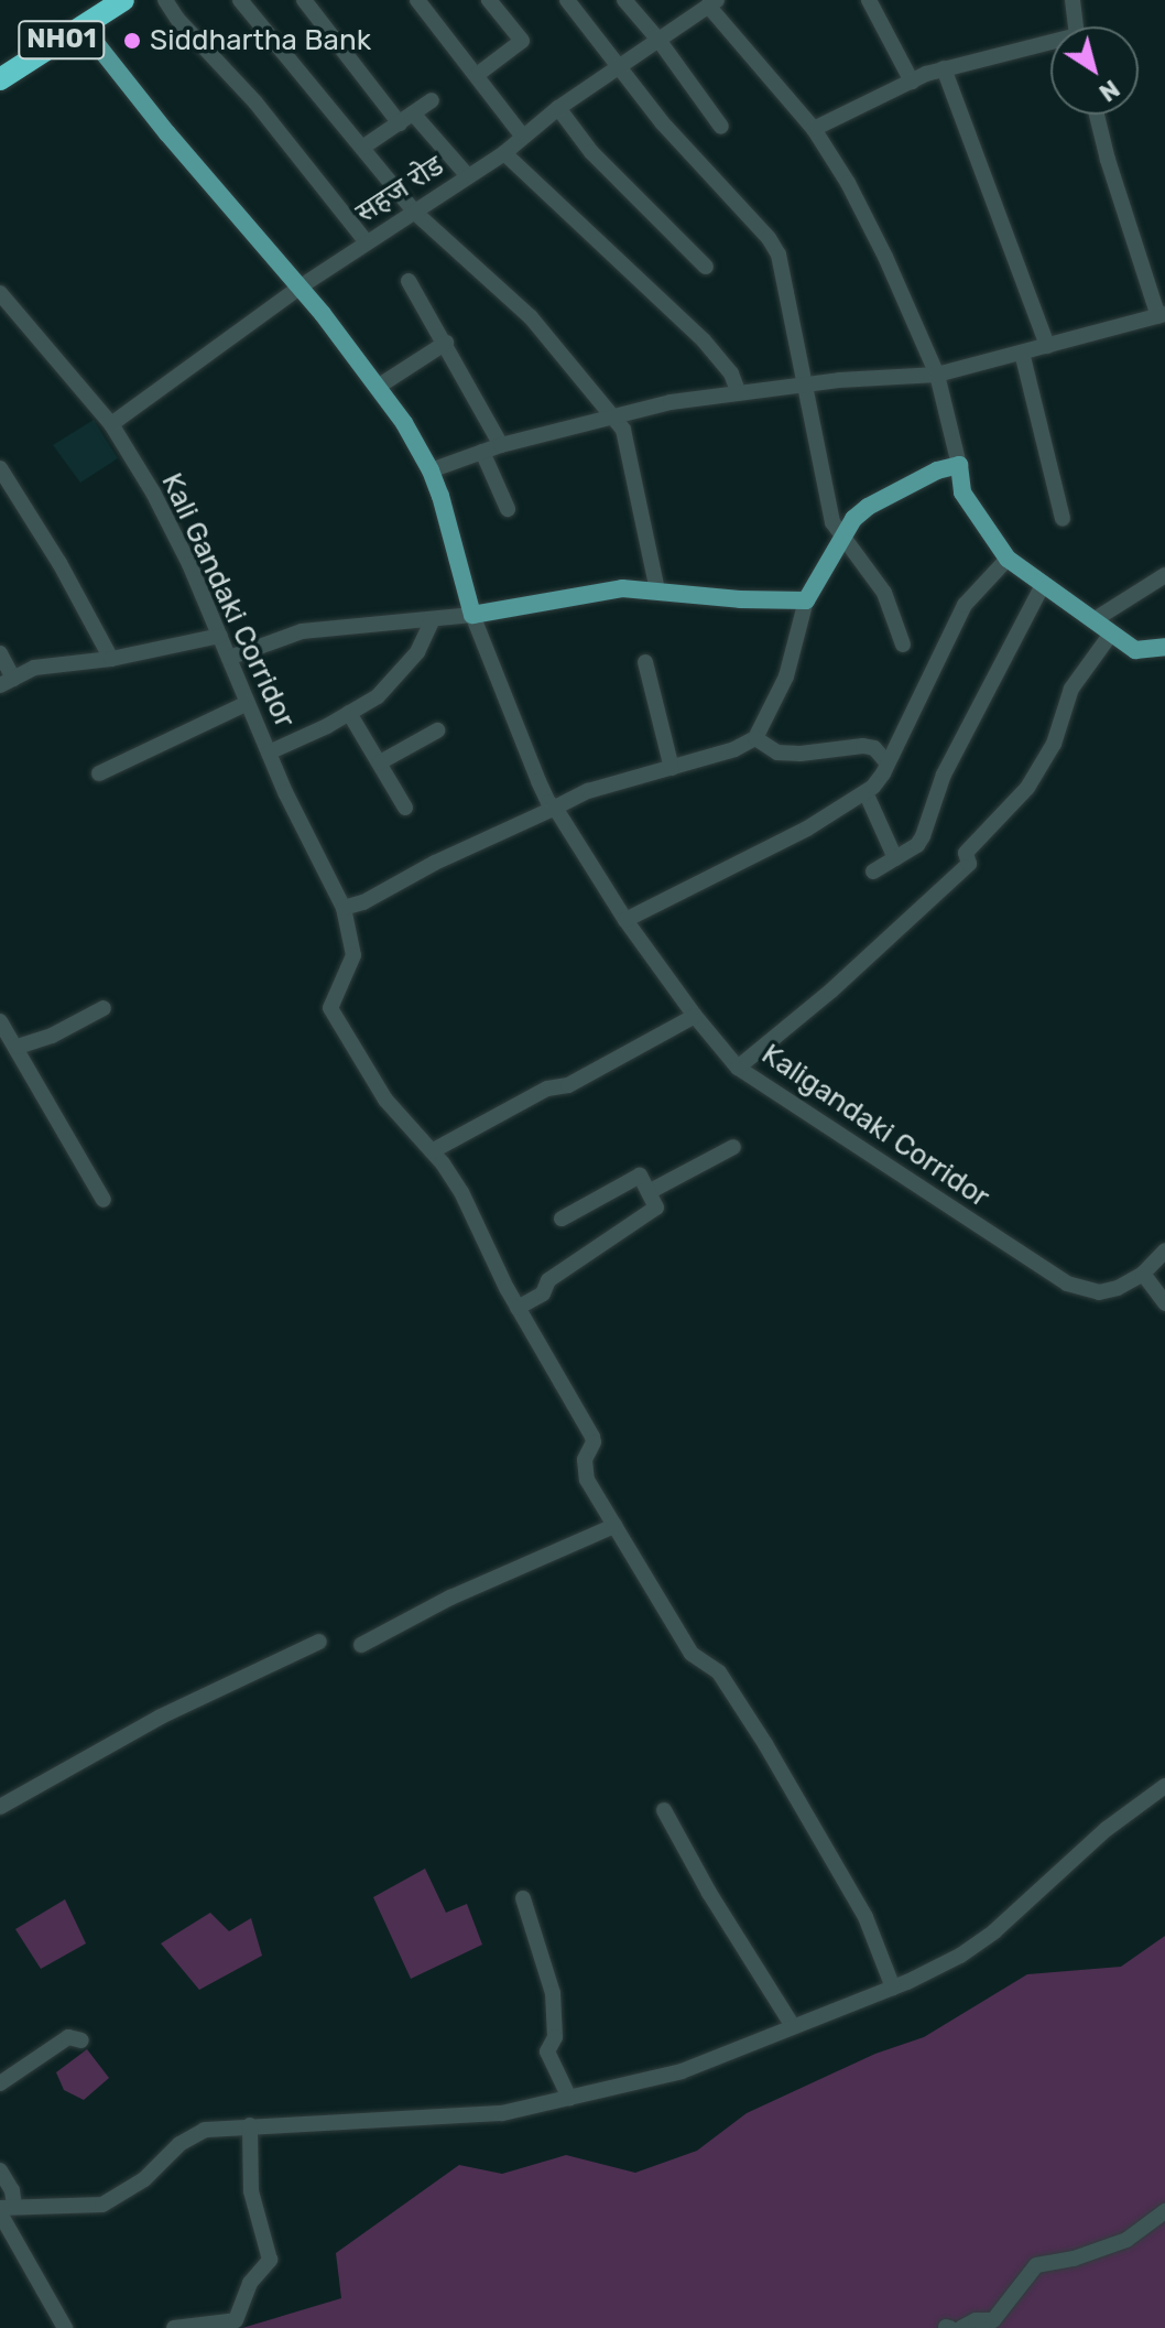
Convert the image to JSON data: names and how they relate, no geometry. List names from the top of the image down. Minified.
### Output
{"streets":{"highway":["NH01"],"street":["सहज रोड","Kali Gandaki Corridor","Kaligandaki Corridor"]},"crossings":[["सहज रोड","Kali Gandaki Corridor"]],"places":["Siddhartha Bank"],"north":"bottom right"}
